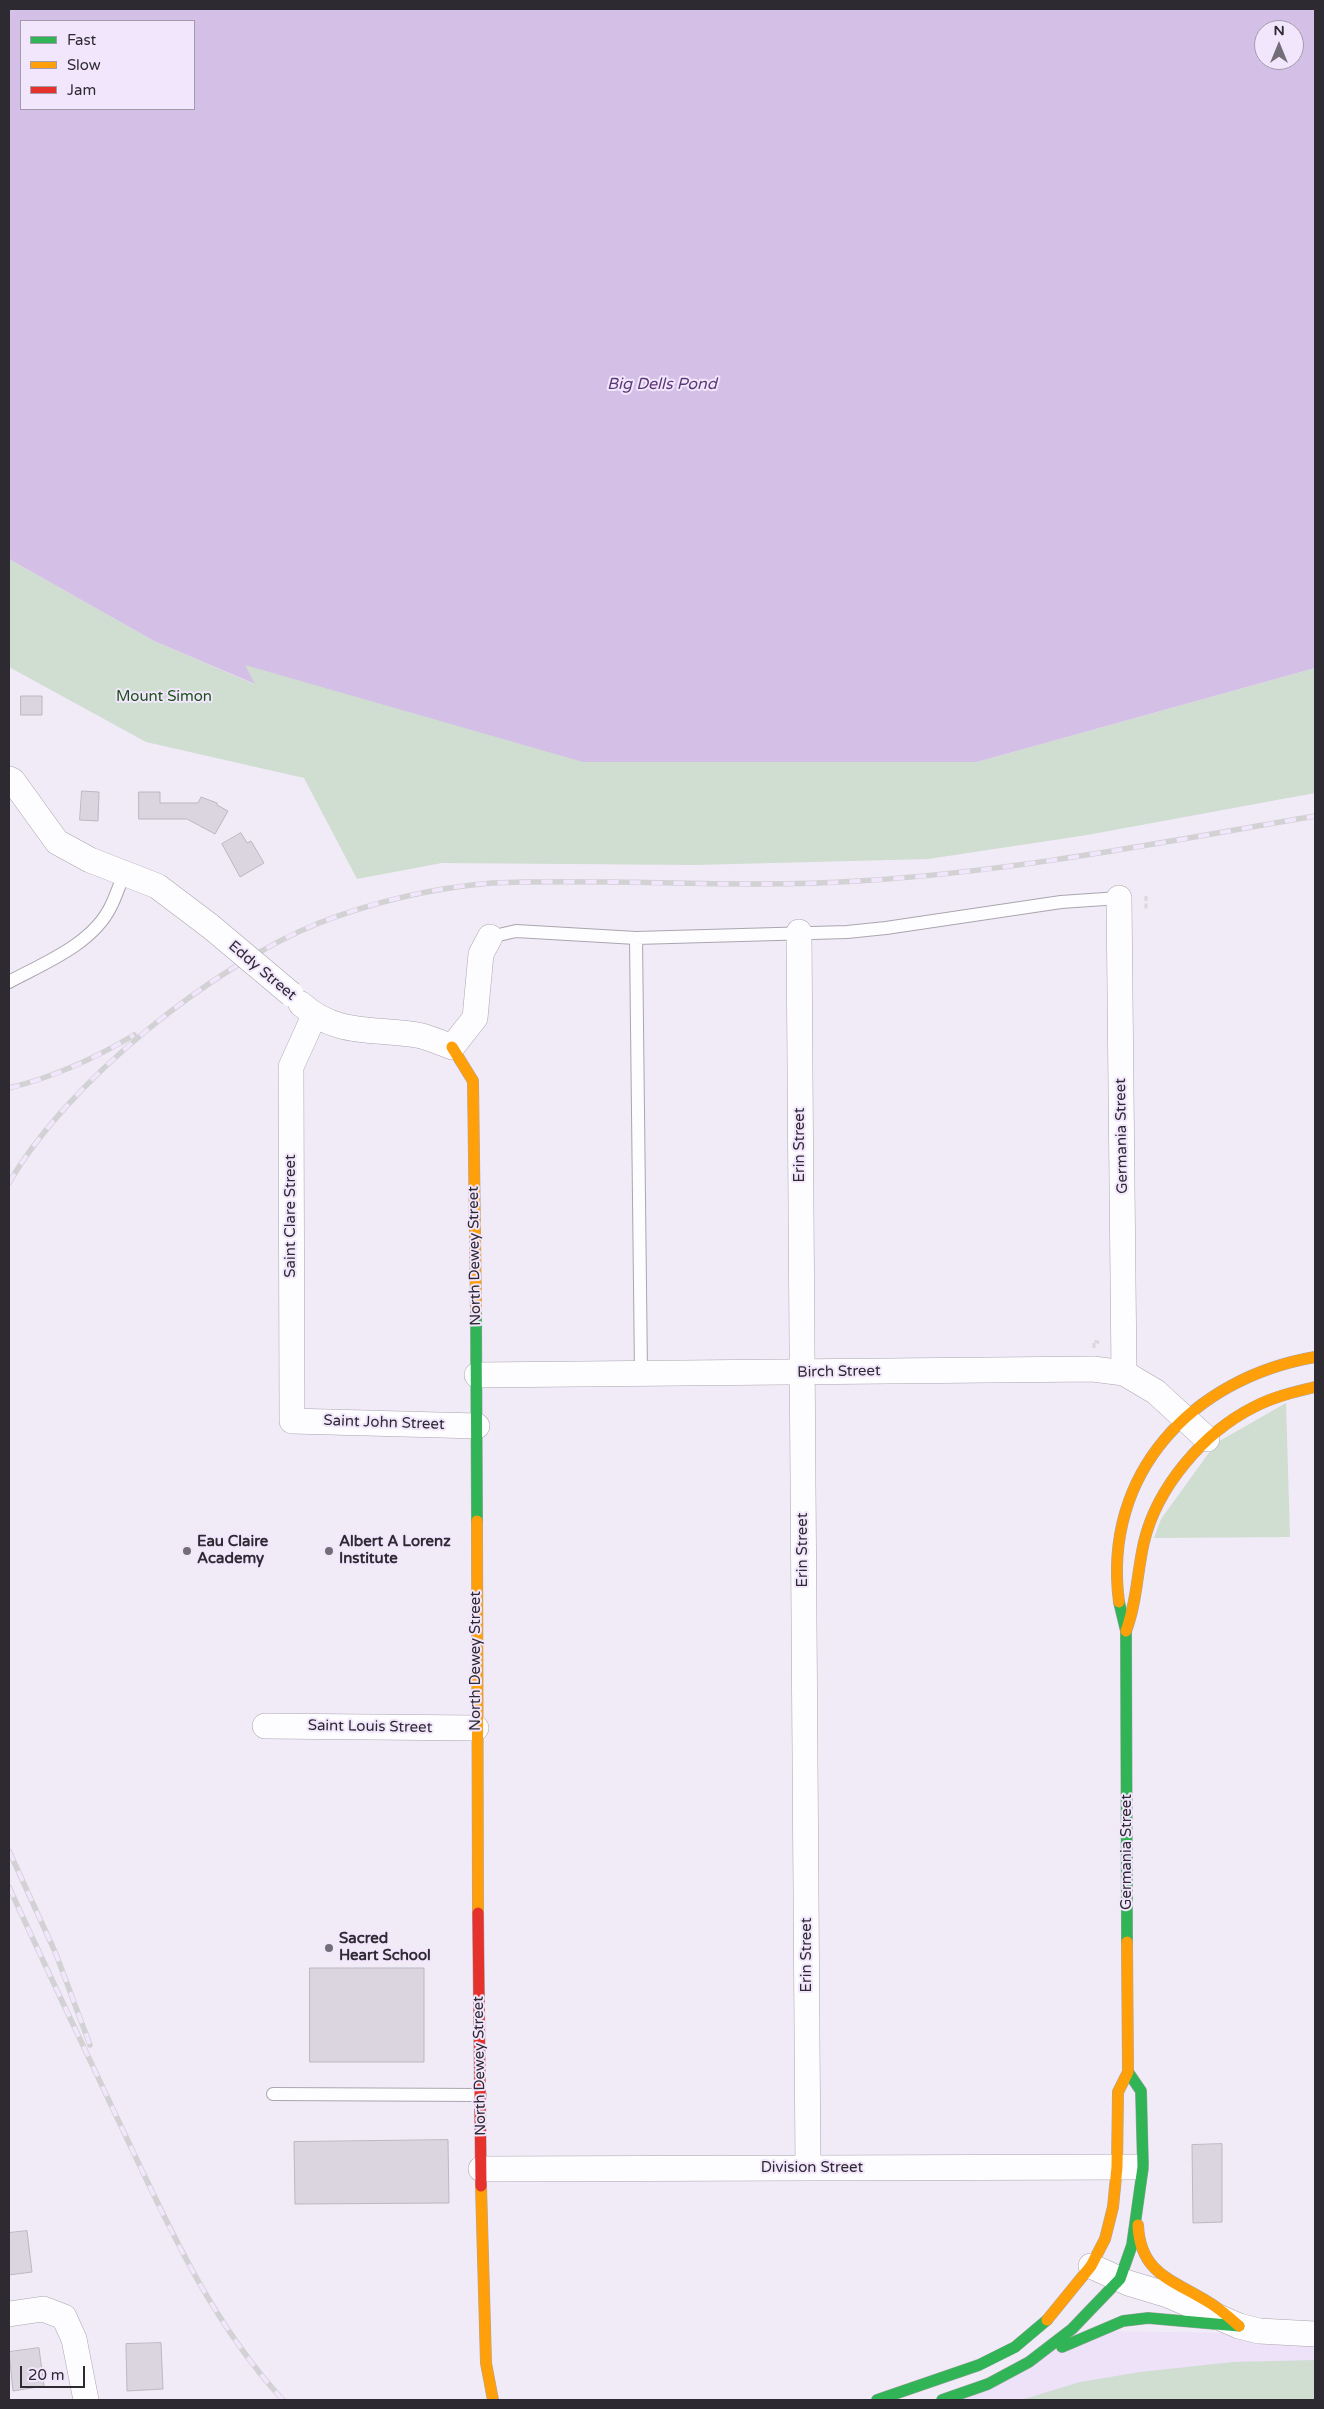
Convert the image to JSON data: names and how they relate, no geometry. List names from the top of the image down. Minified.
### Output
{"streets":{"main road":["Germania Street","North Dewey Street"],"street":["Eddy Street","Erin Street","Saint Clare Street","Birch Street","Saint John Street","Saint Louis Street","Division Street"]},"crossings":[["Eddy Street","Saint Clare Street"],["Germania Street","Birch Street"],["Germania Street","Division Street"],["Erin Street","Birch Street"],["Erin Street","Division Street"],["Saint Clare Street","Saint John Street"],["North Dewey Street","Birch Street"],["North Dewey Street","Saint John Street"],["North Dewey Street","Saint Louis Street"],["North Dewey Street","Division Street"]],"water":["Big Dells Pond"],"parks":["Mount Simon"],"places":["Eau Claire Academy","Albert A Lorenz Institute","Sacred Heart School"],"legend":["Fast","Slow","Jam"],"scale_bar":"20 m","north":"top"}
